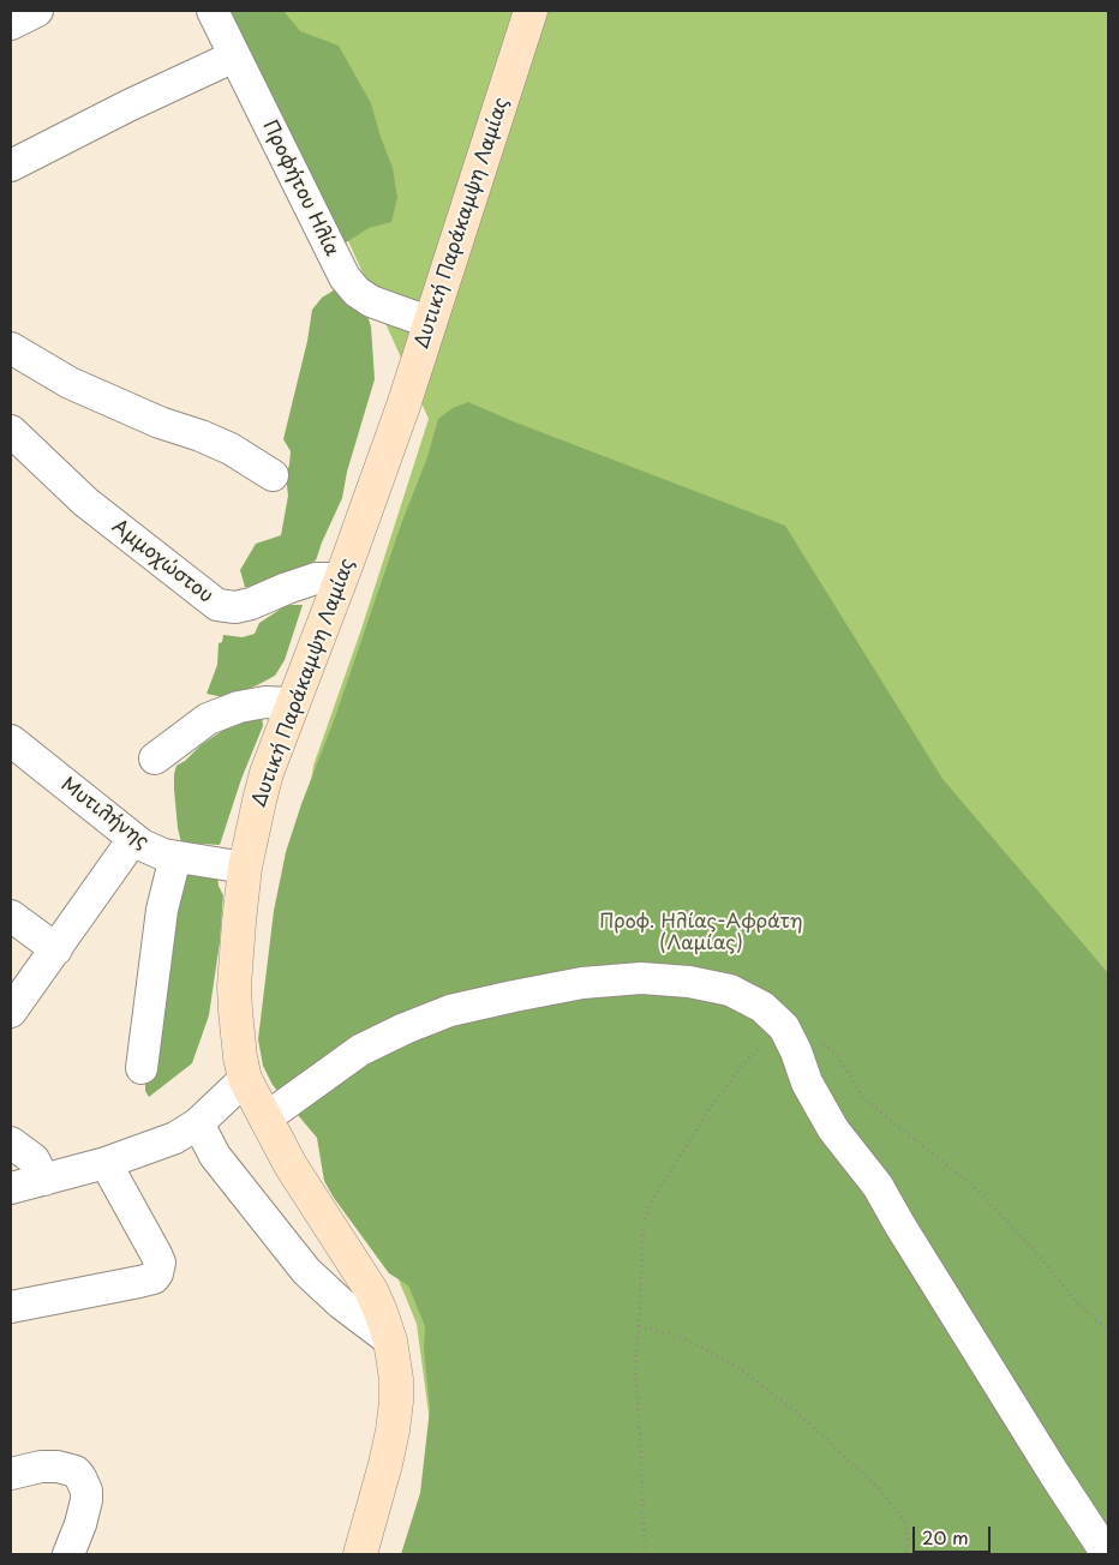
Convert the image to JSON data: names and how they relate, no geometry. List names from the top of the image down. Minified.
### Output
{"streets":{"main road":["Δυτική Παράκαμψη Λαμίας"],"street":["Προφήτου Ηλία","Αμμοχώστου","Μυτιλήνης"]},"crossings":[["Προφήτου Ηλία","Δυτική Παράκαμψη Λαμίας"],["Δυτική Παράκαμψη Λαμίας","Αμμοχώστου"],["Δυτική Παράκαμψη Λαμίας","Μυτιλήνης"]],"parks":["Προφ. Ηλίας-Αφράτη (Λαμίας)"],"scale_bar":"20 m"}
